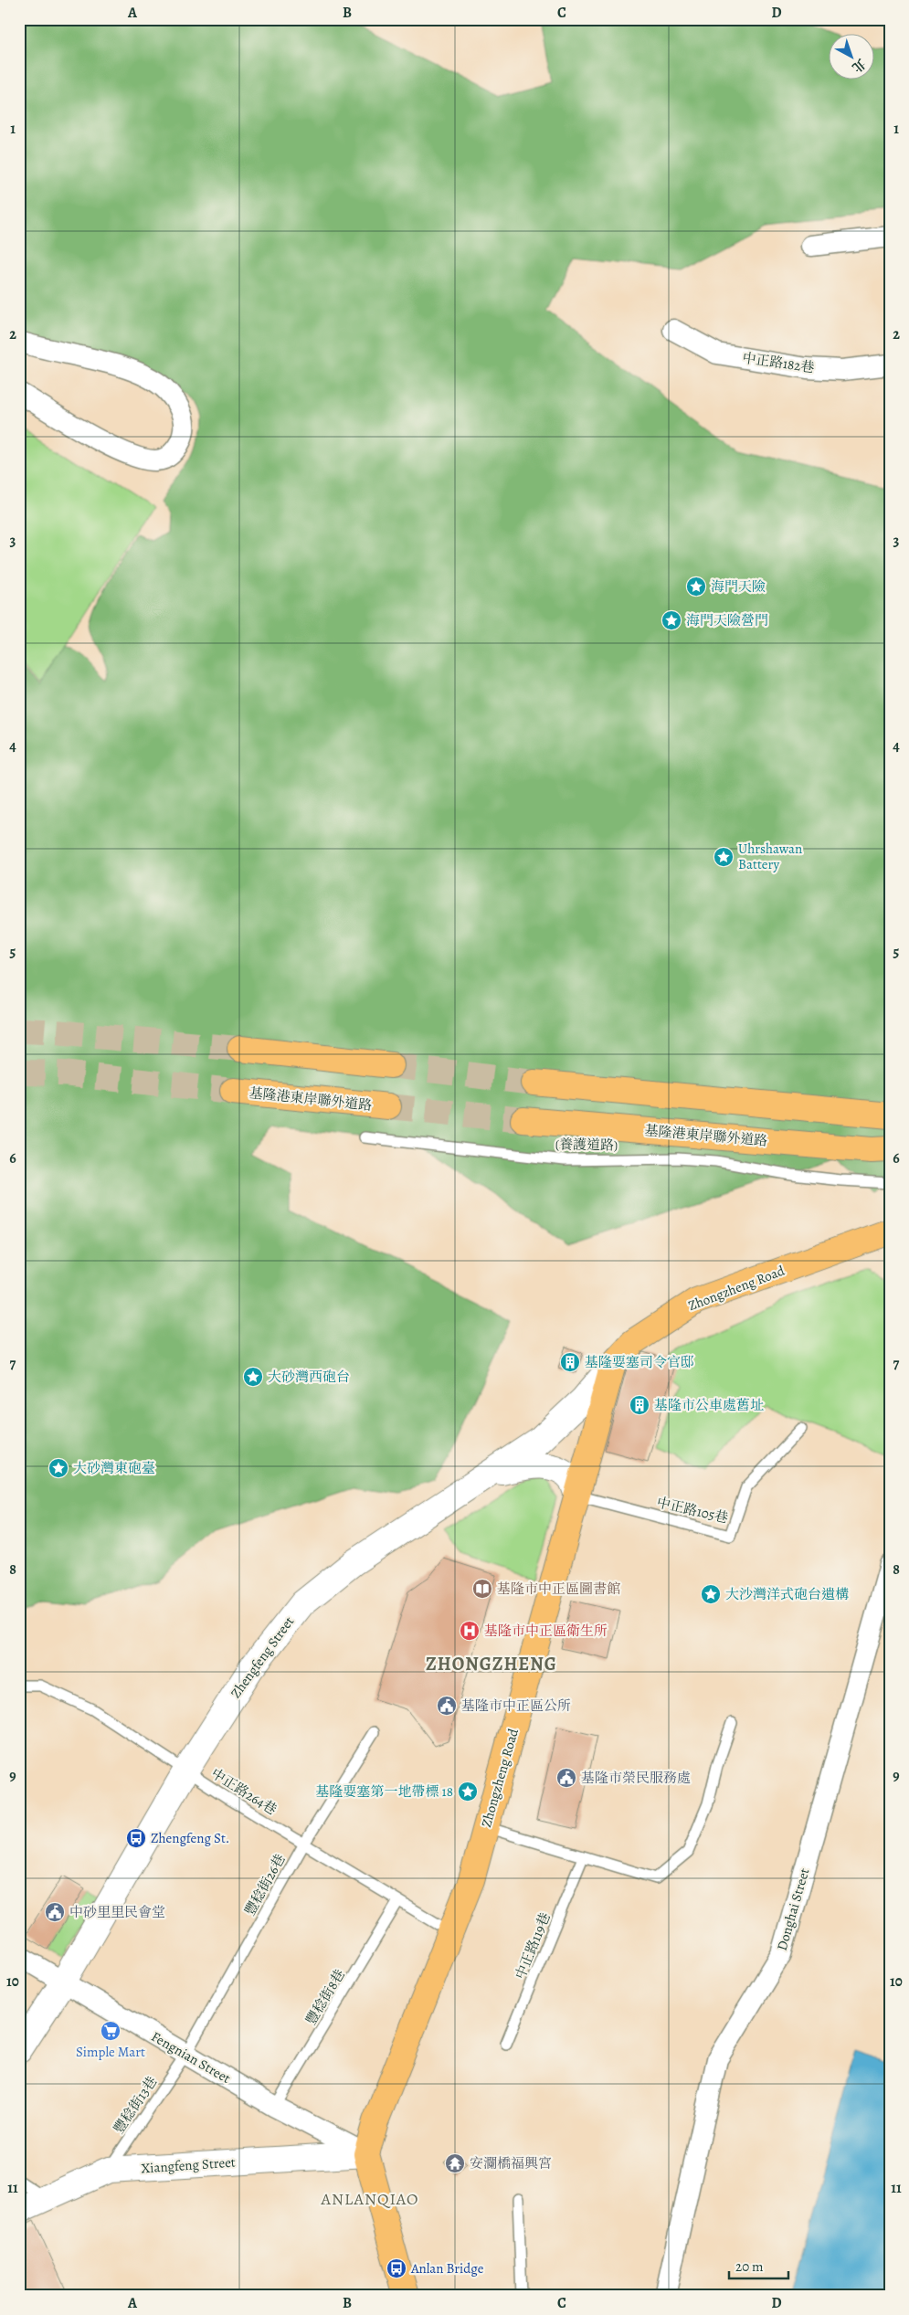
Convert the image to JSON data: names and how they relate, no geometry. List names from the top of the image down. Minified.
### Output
{"streets":{"main road":["基隆港東岸聯外道路","Zhongzheng Road"],"street":["中正路182巷","Zhengfeng Street","Donghai Street","Fengnian Street","Xiangfeng Street"],"lane":["(養護道路)","中正路105巷","中正路264巷","豐稔街26巷","中正路119巷","豐稔街8巷","豐稔街13巷"]},"crossings":[["Zhongzheng Road","中正路105巷"],["Zhongzheng Road","Zhengfeng Street"],["Zhongzheng Road","中正路264巷"],["Zhongzheng Road","Fengnian Street"],["Zhongzheng Road","Xiangfeng Street"],["Zhengfeng Street","中正路264巷"],["Zhengfeng Street","Fengnian Street"],["中正路264巷","豐稔街26巷"],["中正路264巷","豐稔街8巷"],["豐稔街26巷","Fengnian Street"],["豐稔街26巷","豐稔街13巷"],["豐稔街8巷","Fengnian Street"],["Fengnian Street","豐稔街13巷"],["Fengnian Street","Xiangfeng Street"],["豐稔街13巷","Xiangfeng Street"]],"districts":["ZHONGZHENG","ANLANQIAO"],"places":{"place":["海門天險","海門天險營門","Uhrshawan Battery","大砂灣西砲台","大砂灣東砲臺","大沙灣洋式砲台遺構","基隆要塞第一地帶標 18"],"building":["基隆要塞司令官邸","基隆市公車處舊址"],"library":["基隆市中正區圖書館"],"hospital":["基隆市中正區衛生所"],"public building":["基隆市中正區公所","基隆市榮民服務處","中砂里里民會堂"],"bus stop":["Zhengfeng St.","Anlan Bridge"],"supermarket":["Simple Mart"],"temple":["安瀾橋福興宮"]},"scale_bar":"20 m","north":"bottom right","grid":{"columns":["A","B","C","D"],"rows":["1","2","3","4","5","6","7","8","9","10","11"]}}
